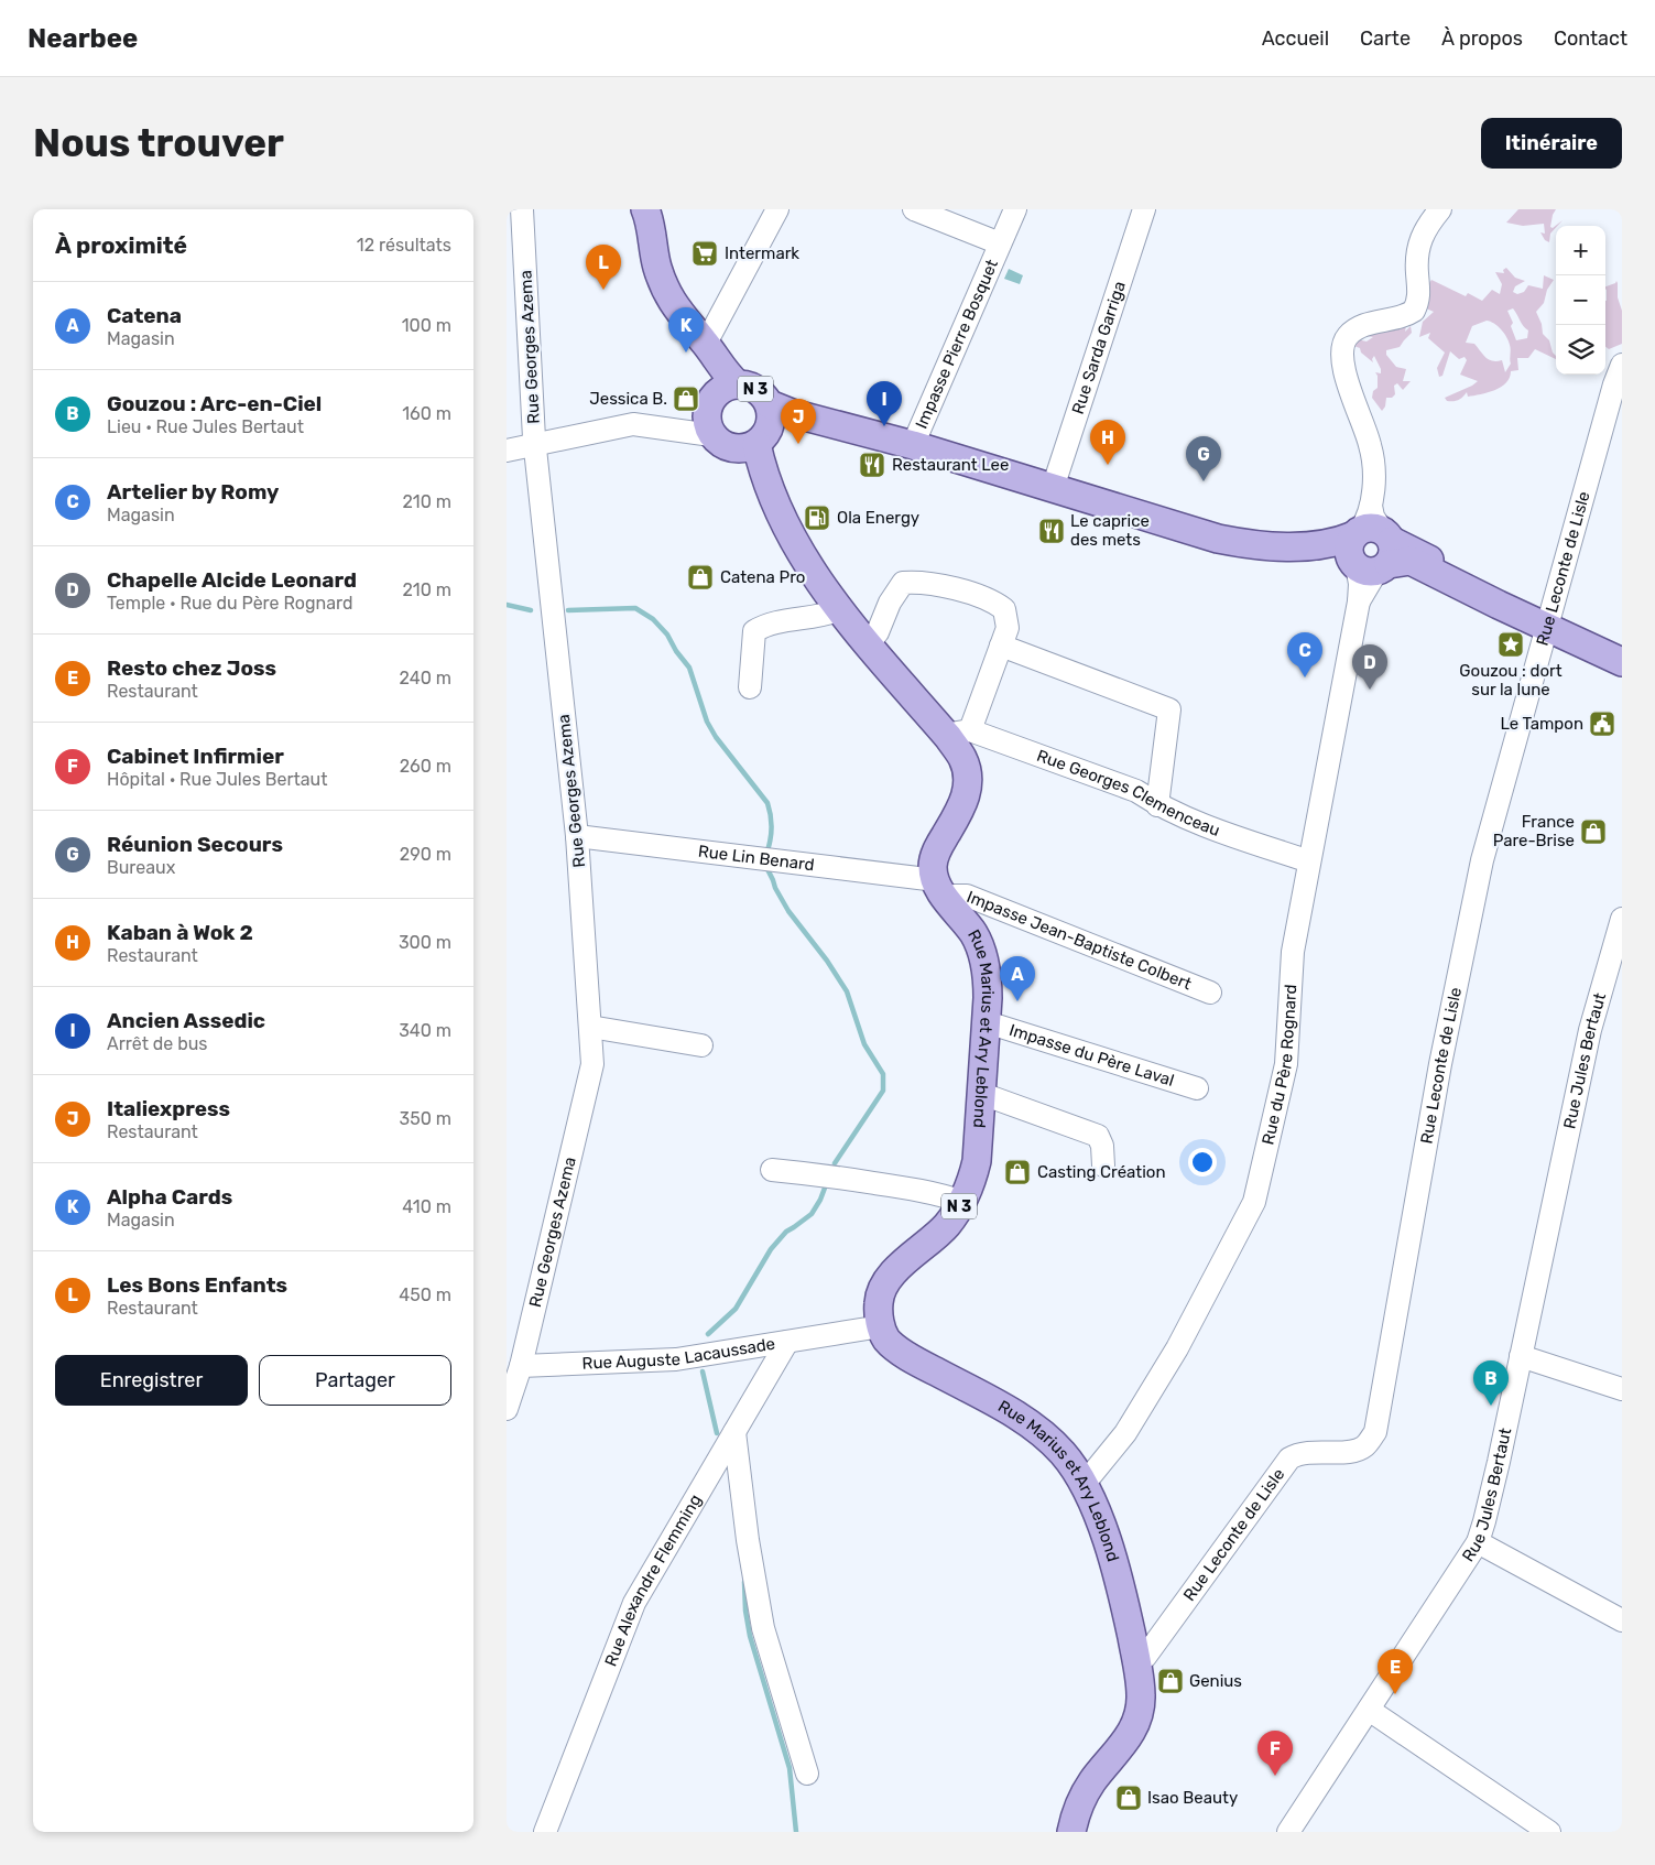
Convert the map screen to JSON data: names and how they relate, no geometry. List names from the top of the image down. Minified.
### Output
{"streets":{"main road":["N 3","Rue Marius et Ary Leblond"],"street":["Impasse Pierre Bosquet","Rue Georges Azema","Rue Sarda Garriga","Rue Leconte de Lisle","Rue Georges Clemenceau","Rue Lin Benard","Impasse Jean-Baptiste Colbert","Impasse du Père Laval","Rue Jules Bertaut","Rue du Père Rognard","Rue Auguste Lacaussade","Rue Alexandre Flemming"]},"crossings":[["Rue Georges Azema","Rue Lin Benard"],["Rue Georges Azema","Rue Auguste Lacaussade"],["Rue Leconte de Lisle","Rue Marius et Ary Leblond"],["Rue Georges Clemenceau","Rue du Père Rognard"],["Rue Lin Benard","Impasse Jean-Baptiste Colbert"],["Rue Lin Benard","Rue Marius et Ary Leblond"],["Impasse Jean-Baptiste Colbert","Rue Marius et Ary Leblond"],["Rue Marius et Ary Leblond","Impasse du Père Laval"],["Rue Marius et Ary Leblond","Rue du Père Rognard"],["Rue Marius et Ary Leblond","Rue Auguste Lacaussade"],["Rue Auguste Lacaussade","Rue Alexandre Flemming"]],"places":{"supermarket":["Intermark"],"shop":["Jessica B.","Catena Pro","France Pare-Brise","Casting Création","Genius","Isao Beauty"],"restaurant":["Restaurant Lee","Le caprice des mets"],"fuel station":["Ola Energy"],"place":["Gouzou : dort sur la lune"],"public building":["Le Tampon"]},"page":{"header":"Nearbee","nav":["Accueil","Carte","À propos","Contact"],"buttons":["Itinéraire",["Enregistrer","Partager"]],"title":"Nous trouver","heading":["À proximité","12 résultats"],"map_buttons":["+","−"],"pins":["L","K","I","J","H","G","C","D","A","B","E","F"],"list":[{"mark":"A","name":"Catena","note":"Magasin","value":"100 m"},{"mark":"B","name":"Gouzou : Arc-en-Ciel","note":"Lieu · Rue Jules Bertaut","value":"160 m"},{"mark":"C","name":"Artelier by Romy","note":"Magasin","value":"210 m"},{"mark":"D","name":"Chapelle Alcide Leonard","note":"Temple · Rue du Père Rognard","value":"210 m"},{"mark":"E","name":"Resto chez Joss","note":"Restaurant","value":"240 m"},{"mark":"F","name":"Cabinet Infirmier","note":"Hôpital · Rue Jules Bertaut","value":"260 m"},{"mark":"G","name":"Réunion Secours","note":"Bureaux","value":"290 m"},{"mark":"H","name":"Kaban à Wok 2","note":"Restaurant","value":"300 m"},{"mark":"I","name":"Ancien Assedic","note":"Arrêt de bus","value":"340 m"},{"mark":"J","name":"Italiexpress","note":"Restaurant","value":"350 m"},{"mark":"K","name":"Alpha Cards","note":"Magasin","value":"410 m"},{"mark":"L","name":"Les Bons Enfants","note":"Restaurant","value":"450 m"}]}}
